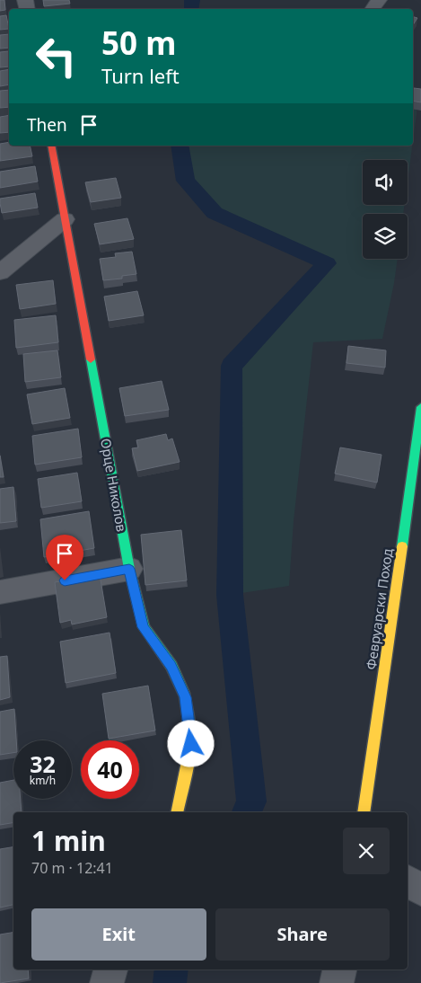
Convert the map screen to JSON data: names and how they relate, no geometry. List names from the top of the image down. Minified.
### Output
{"streets":{"street":["Орце Николов","Февруарски Поход"]},"page":{"turn":["50 m","Turn left"],"then":"Then","speed":"32 km/h","limit":"40","heading":["1 min","70 m · 12:41"],"buttons":["Exit","Share"]}}
